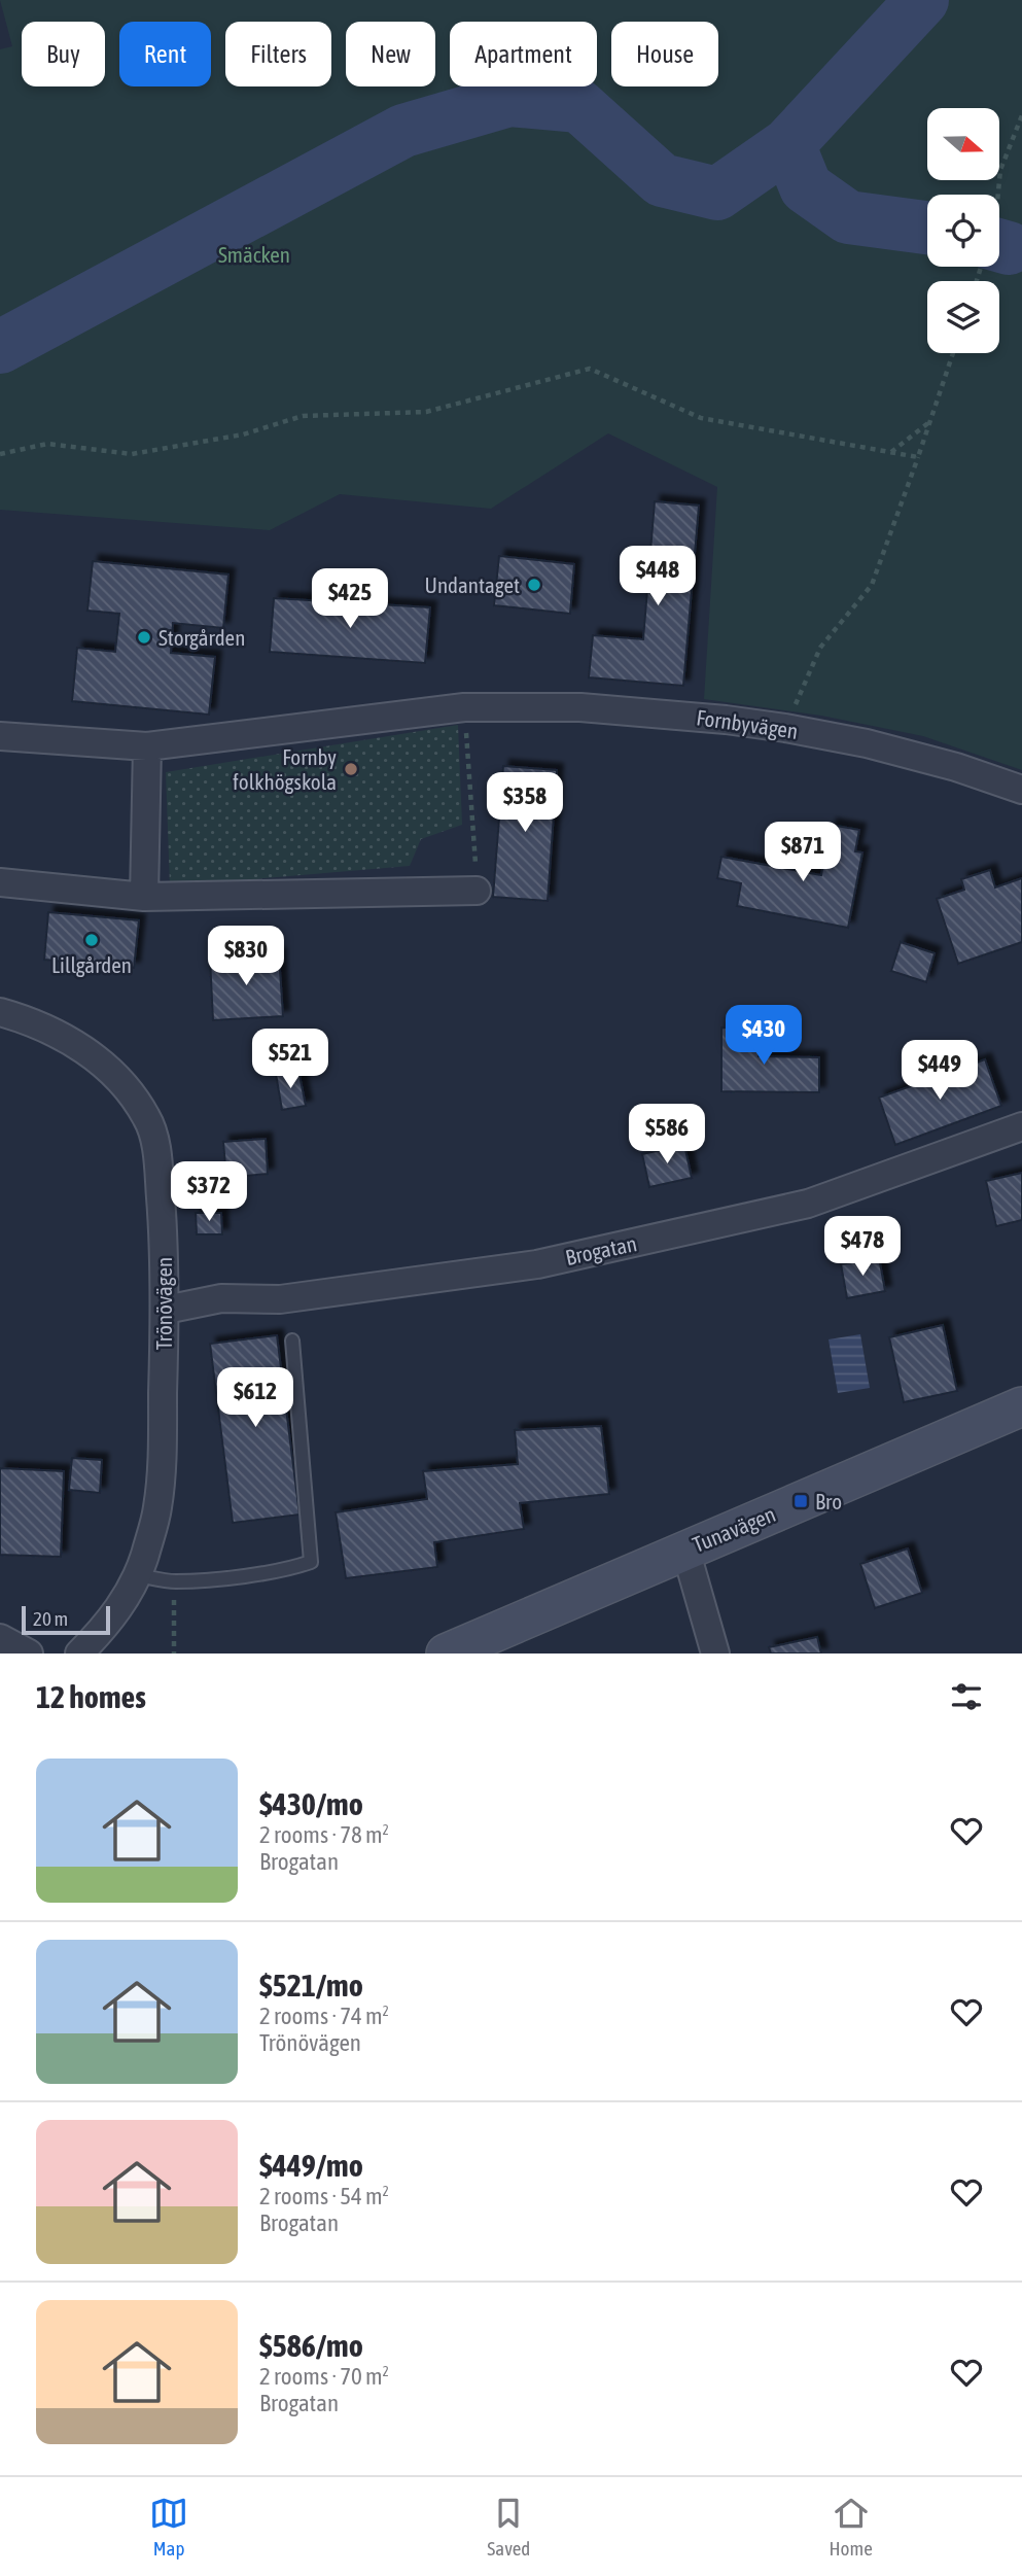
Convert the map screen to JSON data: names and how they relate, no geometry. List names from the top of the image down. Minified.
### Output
{"streets":{"street":["Fornbyvägen","Brogatan","Trönövägen","Tunavägen"]},"crossings":[["Brogatan","Trönövägen"]],"parks":["Smäcken"],"places":{"other":["Undantaget","Storgården","Fornby folkhögskola","Lillgården"],"transit":["Bro"]},"scale_bar":"20 m","north":"right","page":{"chip":["Buy","Rent","Filters","New","Apartment","House"],"price":["$448","$425","$358","$871","$830","$430","$521","$449","$586","$372","$478","$612"],"scale":"20 m","heading":"12 homes","list":[{"name":"$430/mo","note":"2 rooms · 78 m² · Brogatan"},{"name":"$521/mo","note":"2 rooms · 74 m² · Trönövägen"},{"name":"$449/mo","note":"2 rooms · 54 m² · Brogatan"},{"name":"$586/mo","note":"2 rooms · 70 m² · Brogatan"}],"tabs":["Map","Saved","Home"]}}
